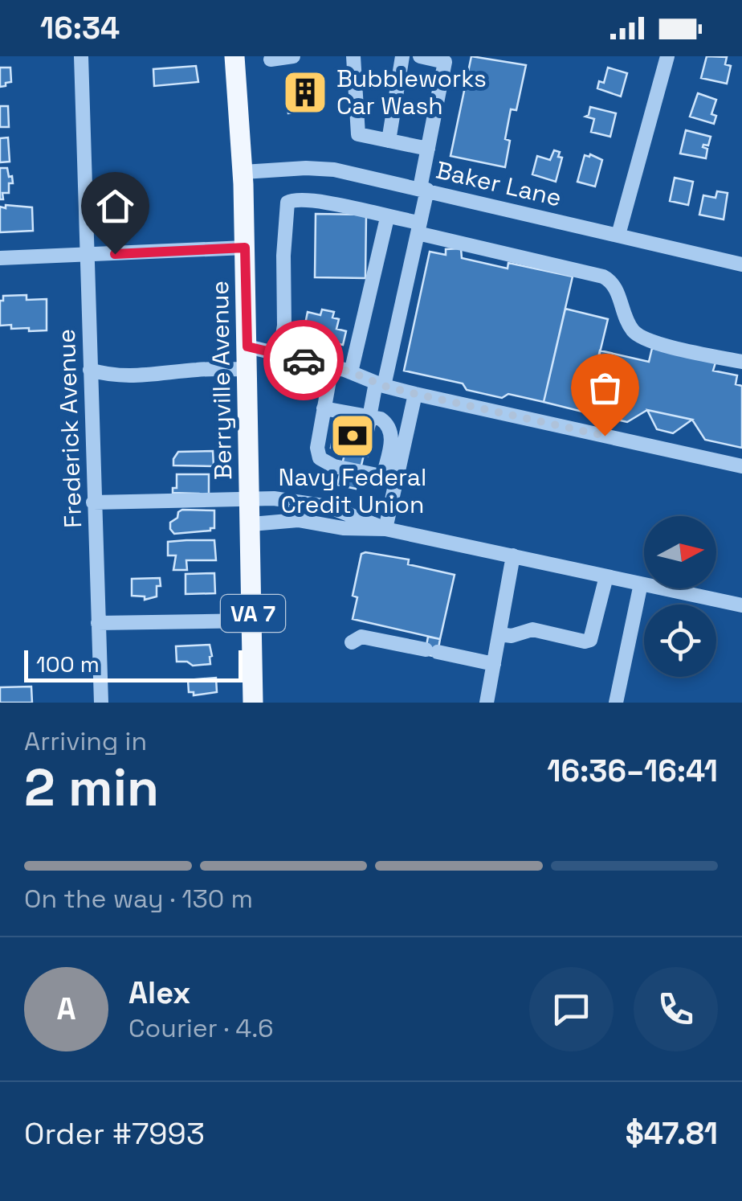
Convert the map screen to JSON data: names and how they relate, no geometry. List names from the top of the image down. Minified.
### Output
{"streets":{"main road":["Berryville Avenue","VA 7"],"street":["Baker Lane","Frederick Avenue"]},"crossings":[["Baker Lane","Berryville Avenue"]],"places":{"building":["Bubbleworks Car Wash"],"bank":["Navy Federal Credit Union"]},"scale_bar":"100 m","north":"right","page":{"status":"16:34","scale":"100 m","heading":["2 min","Arriving in","16:36–16:41"],"panel":["Alex","Courier · 4.6","Order #7993","$47.81"],"bar":"On the way · 130 m","round":"A"}}
